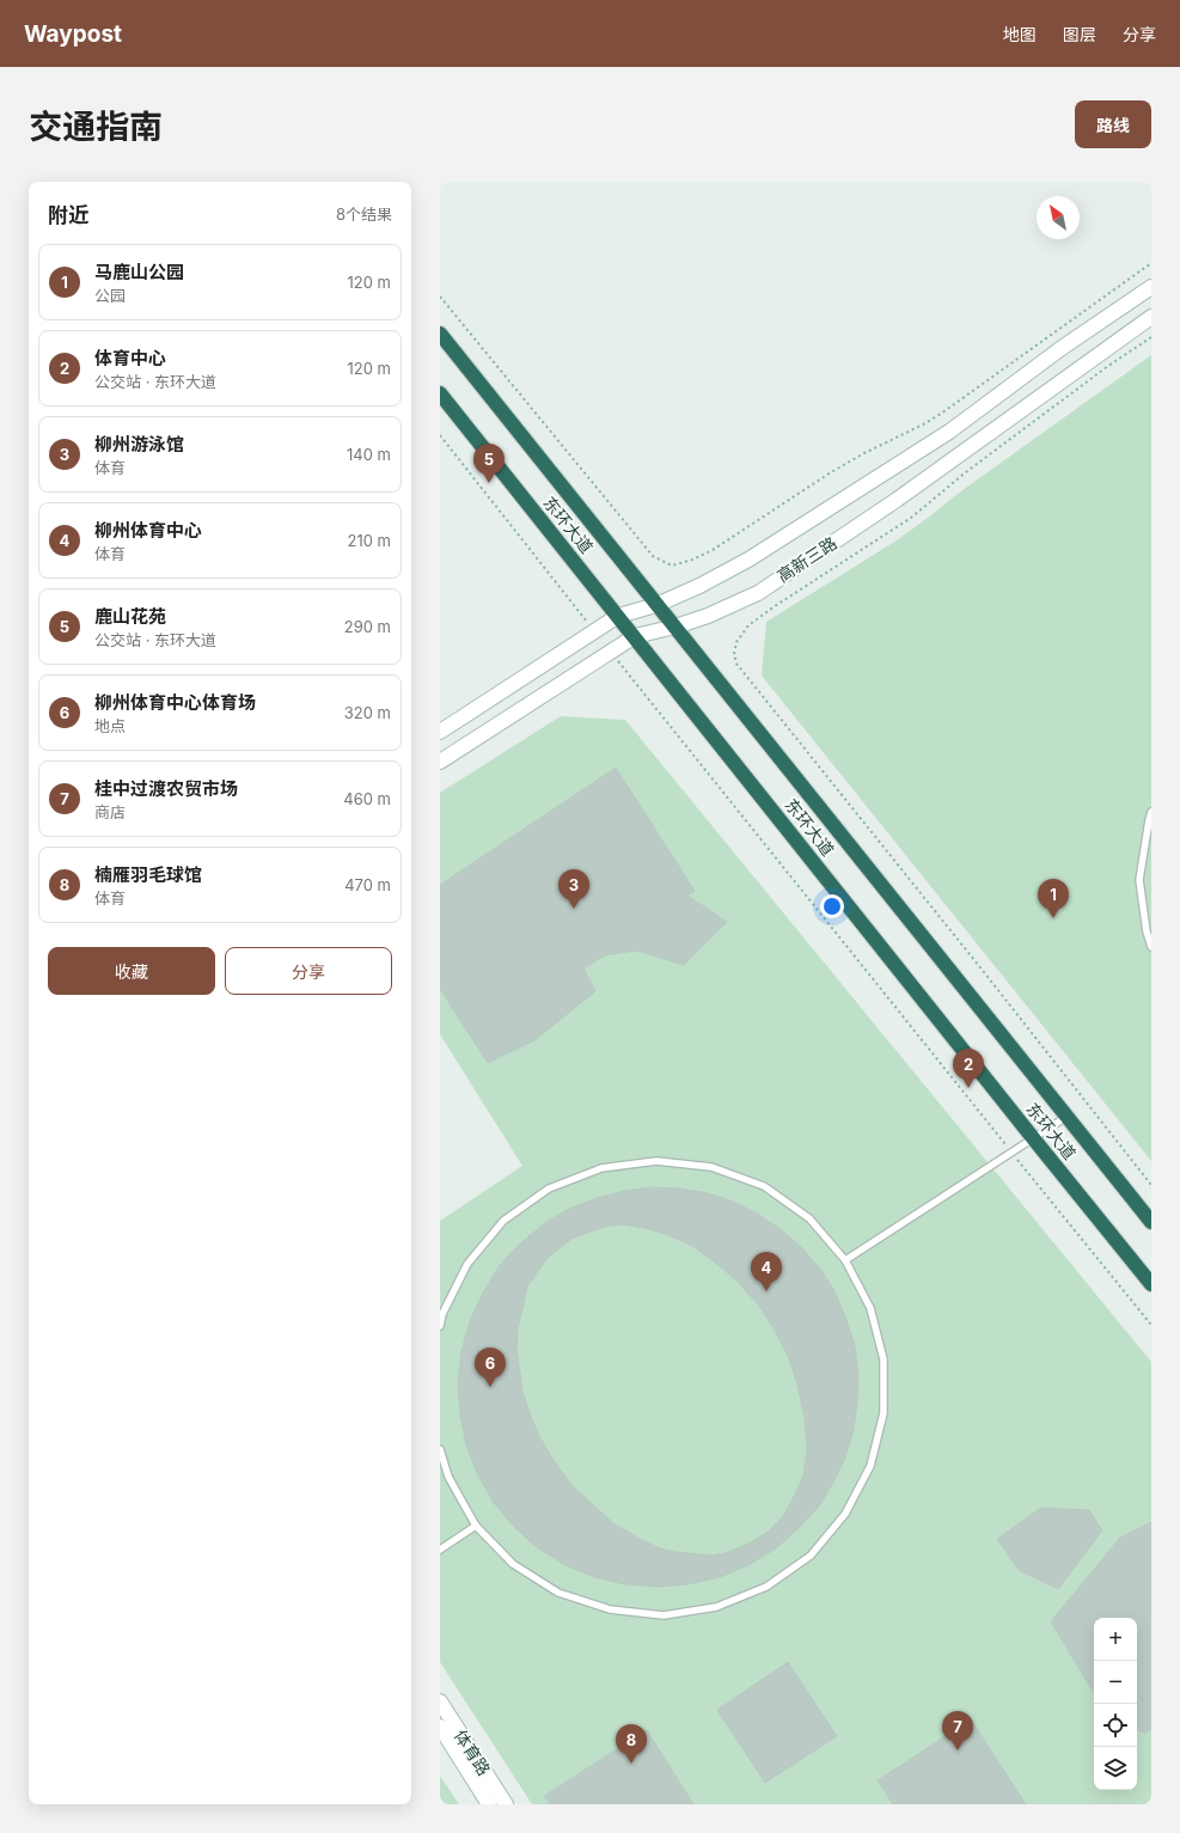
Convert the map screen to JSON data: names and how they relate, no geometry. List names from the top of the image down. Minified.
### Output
{"streets":{"highway":["东环大道"],"main road":["高新三路","体育路"]},"crossings":[["东环大道","高新三路"]],"north":"top left","page":{"header":"Waypost","nav":["地图","图层","分享"],"title":"交通指南","buttons":["路线",["收藏","分享"]],"heading":["附近","8个结果"],"list":[{"mark":"1","name":"马鹿山公园","note":"公园","value":"120 m"},{"mark":"2","name":"体育中心","note":"公交站 · 东环大道","value":"120 m"},{"mark":"3","name":"柳州游泳馆","note":"体育","value":"140 m"},{"mark":"4","name":"柳州体育中心","note":"体育","value":"210 m"},{"mark":"5","name":"鹿山花苑","note":"公交站 · 东环大道","value":"290 m"},{"mark":"6","name":"柳州体育中心体育场","note":"地点","value":"320 m"},{"mark":"7","name":"桂中过渡农贸市场","note":"商店","value":"460 m"},{"mark":"8","name":"楠雁羽毛球馆","note":"体育","value":"470 m"}],"pins":["5","3","1","2","4","6","7","8"],"map_buttons":["+","−"]}}
